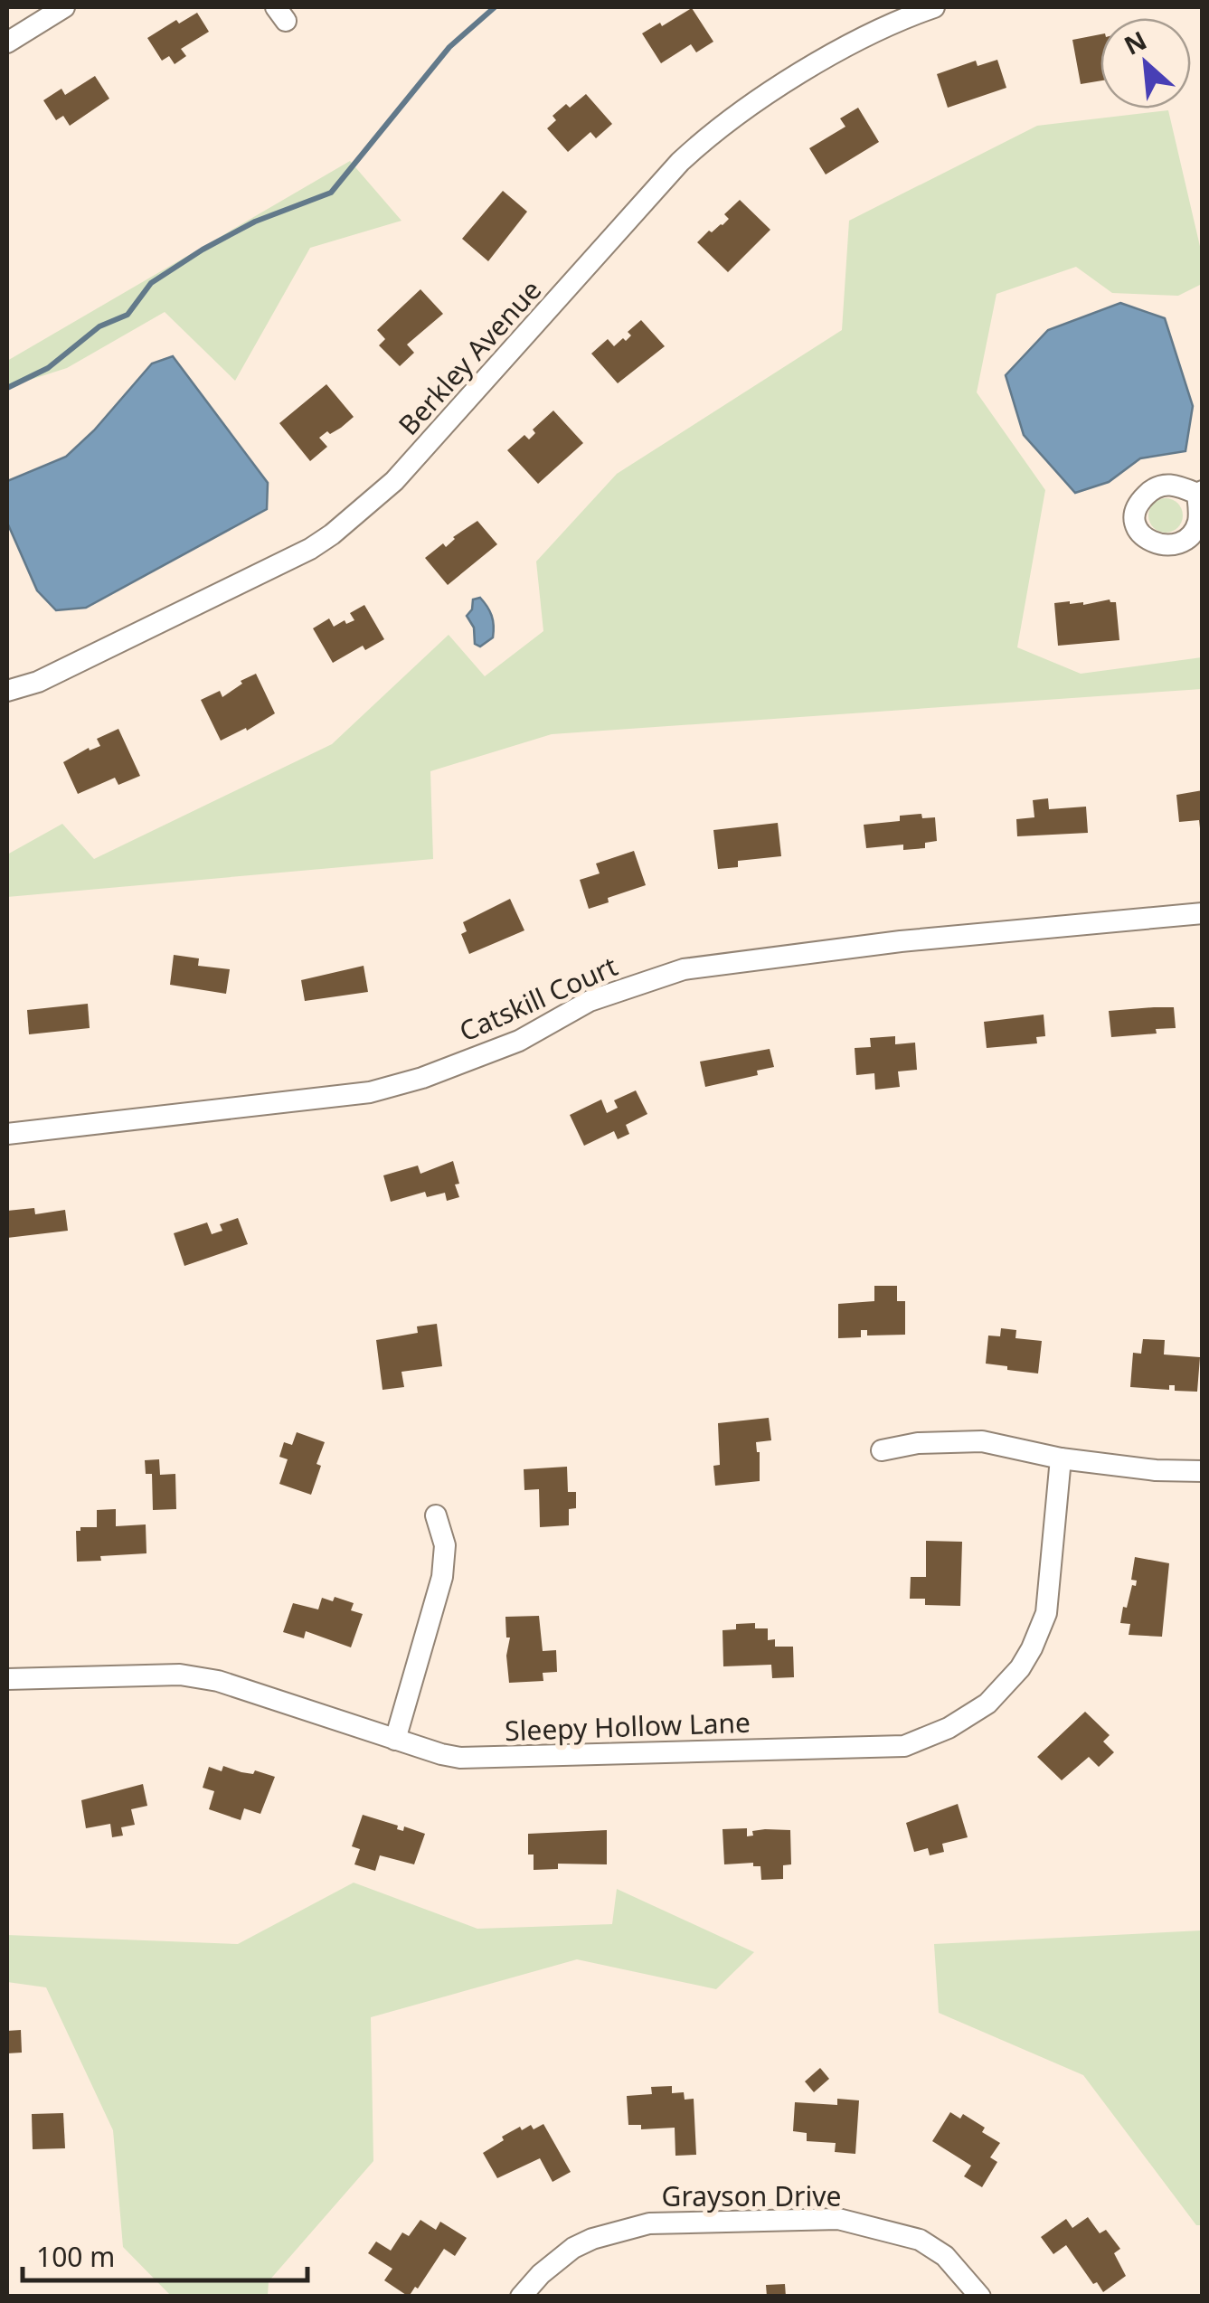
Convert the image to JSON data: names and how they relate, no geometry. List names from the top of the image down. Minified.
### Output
{"streets":{"street":["Berkley Avenue","Catskill Court","Sleepy Hollow Lane","Grayson Drive"]},"scale_bar":"100 m","north":"top left"}
